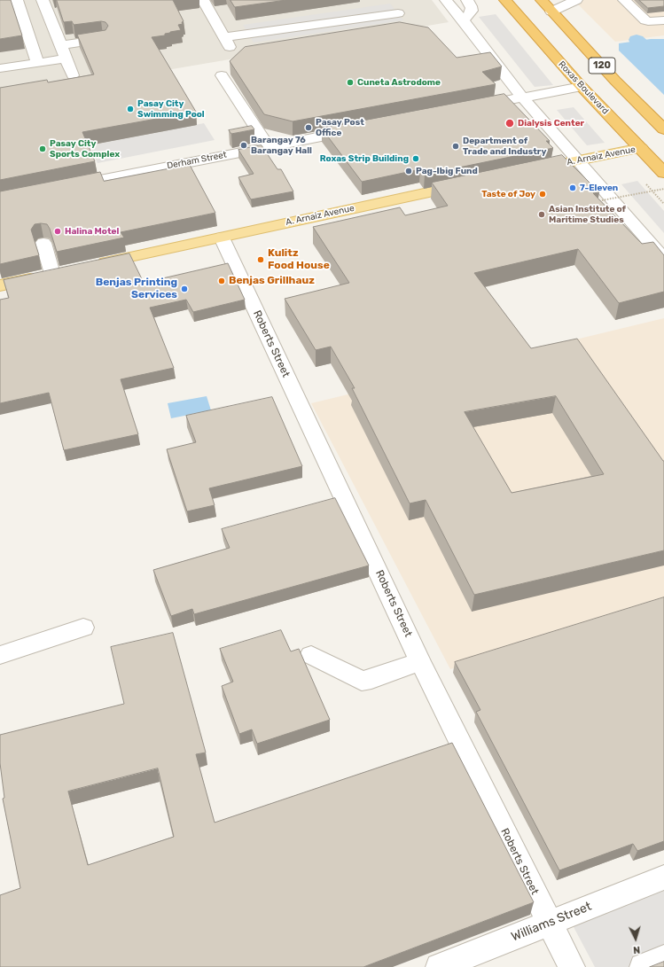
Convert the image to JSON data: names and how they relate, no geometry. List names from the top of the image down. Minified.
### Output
{"streets":{"highway":["120","Roxas Boulevard"],"main road":["A. Arnaiz Avenue"],"street":["Derham Street","Roberts Street","Williams Street"]},"crossings":[["Roxas Boulevard","A. Arnaiz Avenue"],["A. Arnaiz Avenue","Roberts Street"],["Roberts Street","Williams Street"]],"places":["Cuneta Astrodome","Pasay City Swimming Pool","Dialysis Center","Pasay Post Office","Barangay 76 Barangay Hall","Department of Trade and Industry","Pasay City Sports Complex","Roxas Strip Building","Pag-Ibig Fund","7-Eleven","Taste of Joy","Asian Institute of Maritime Studies","Halina Motel","Kulitz Food House","Benjas Grillhauz","Benjas Printing Services"],"north":"bottom"}
